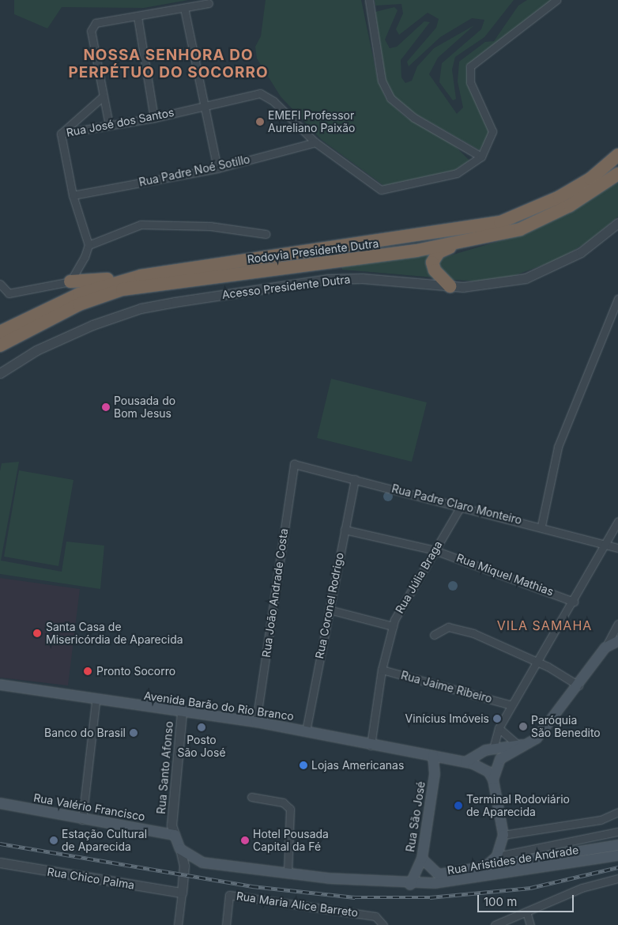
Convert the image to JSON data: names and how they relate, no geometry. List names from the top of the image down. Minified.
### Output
{"streets":{"highway":["Rodovia Presidente Dutra"],"main road":["Avenida Barão do Rio Branco","Rua Santo Afonso","Rua Valério Francisco","Rua São José","Rua Aristides de Andrade"],"street":["Rua José dos Santos","Rua Padre Noé Sotillo","Acesso Presidente Dutra","Rua Padre Claro Monteiro","Rua Miquel Mathias","Rua Júlia Braga","Rua João Andrade Costa","Rua Coronel Rodrigo","Rua Jaime Ribeiro","Rua Chico Palma","Rua Maria Alice Barreto"]},"crossings":[["Rua José dos Santos","Rua Padre Noé Sotillo"],["Rua Padre Claro Monteiro","Rua Júlia Braga"],["Rua Padre Claro Monteiro","Rua João Andrade Costa"],["Rua Padre Claro Monteiro","Rua Coronel Rodrigo"],["Rua Miquel Mathias","Rua Júlia Braga"],["Rua Miquel Mathias","Rua Coronel Rodrigo"],["Rua Júlia Braga","Rua Jaime Ribeiro"],["Rua Júlia Braga","Avenida Barão do Rio Branco"],["Rua João Andrade Costa","Avenida Barão do Rio Branco"],["Rua Coronel Rodrigo","Avenida Barão do Rio Branco"],["Avenida Barão do Rio Branco","Rua Santo Afonso"],["Avenida Barão do Rio Branco","Rua São José"],["Avenida Barão do Rio Branco","Rua Aristides de Andrade"],["Rua Santo Afonso","Rua Valério Francisco"],["Rua Santo Afonso","Rua Chico Palma"],["Rua São José","Rua Aristides de Andrade"]],"districts":["NOSSA SENHORA DO PERPÉTUO DO SOCORRO","VILA SAMAHA"],"places":["EMEFI Professor Aureliano Paixão","Pousada do Bom Jesus","Santa Casa de Misericórdia de Aparecida","Pronto Socorro","Vinícius Imóveis","Paróquia São Benedito","Posto São José","Banco do Brasil","Lojas Americanas","Terminal Rodoviário de Aparecida","Estação Cultural de Aparecida","Hotel Pousada Capital da Fé"],"scale_bar":"100 m"}
